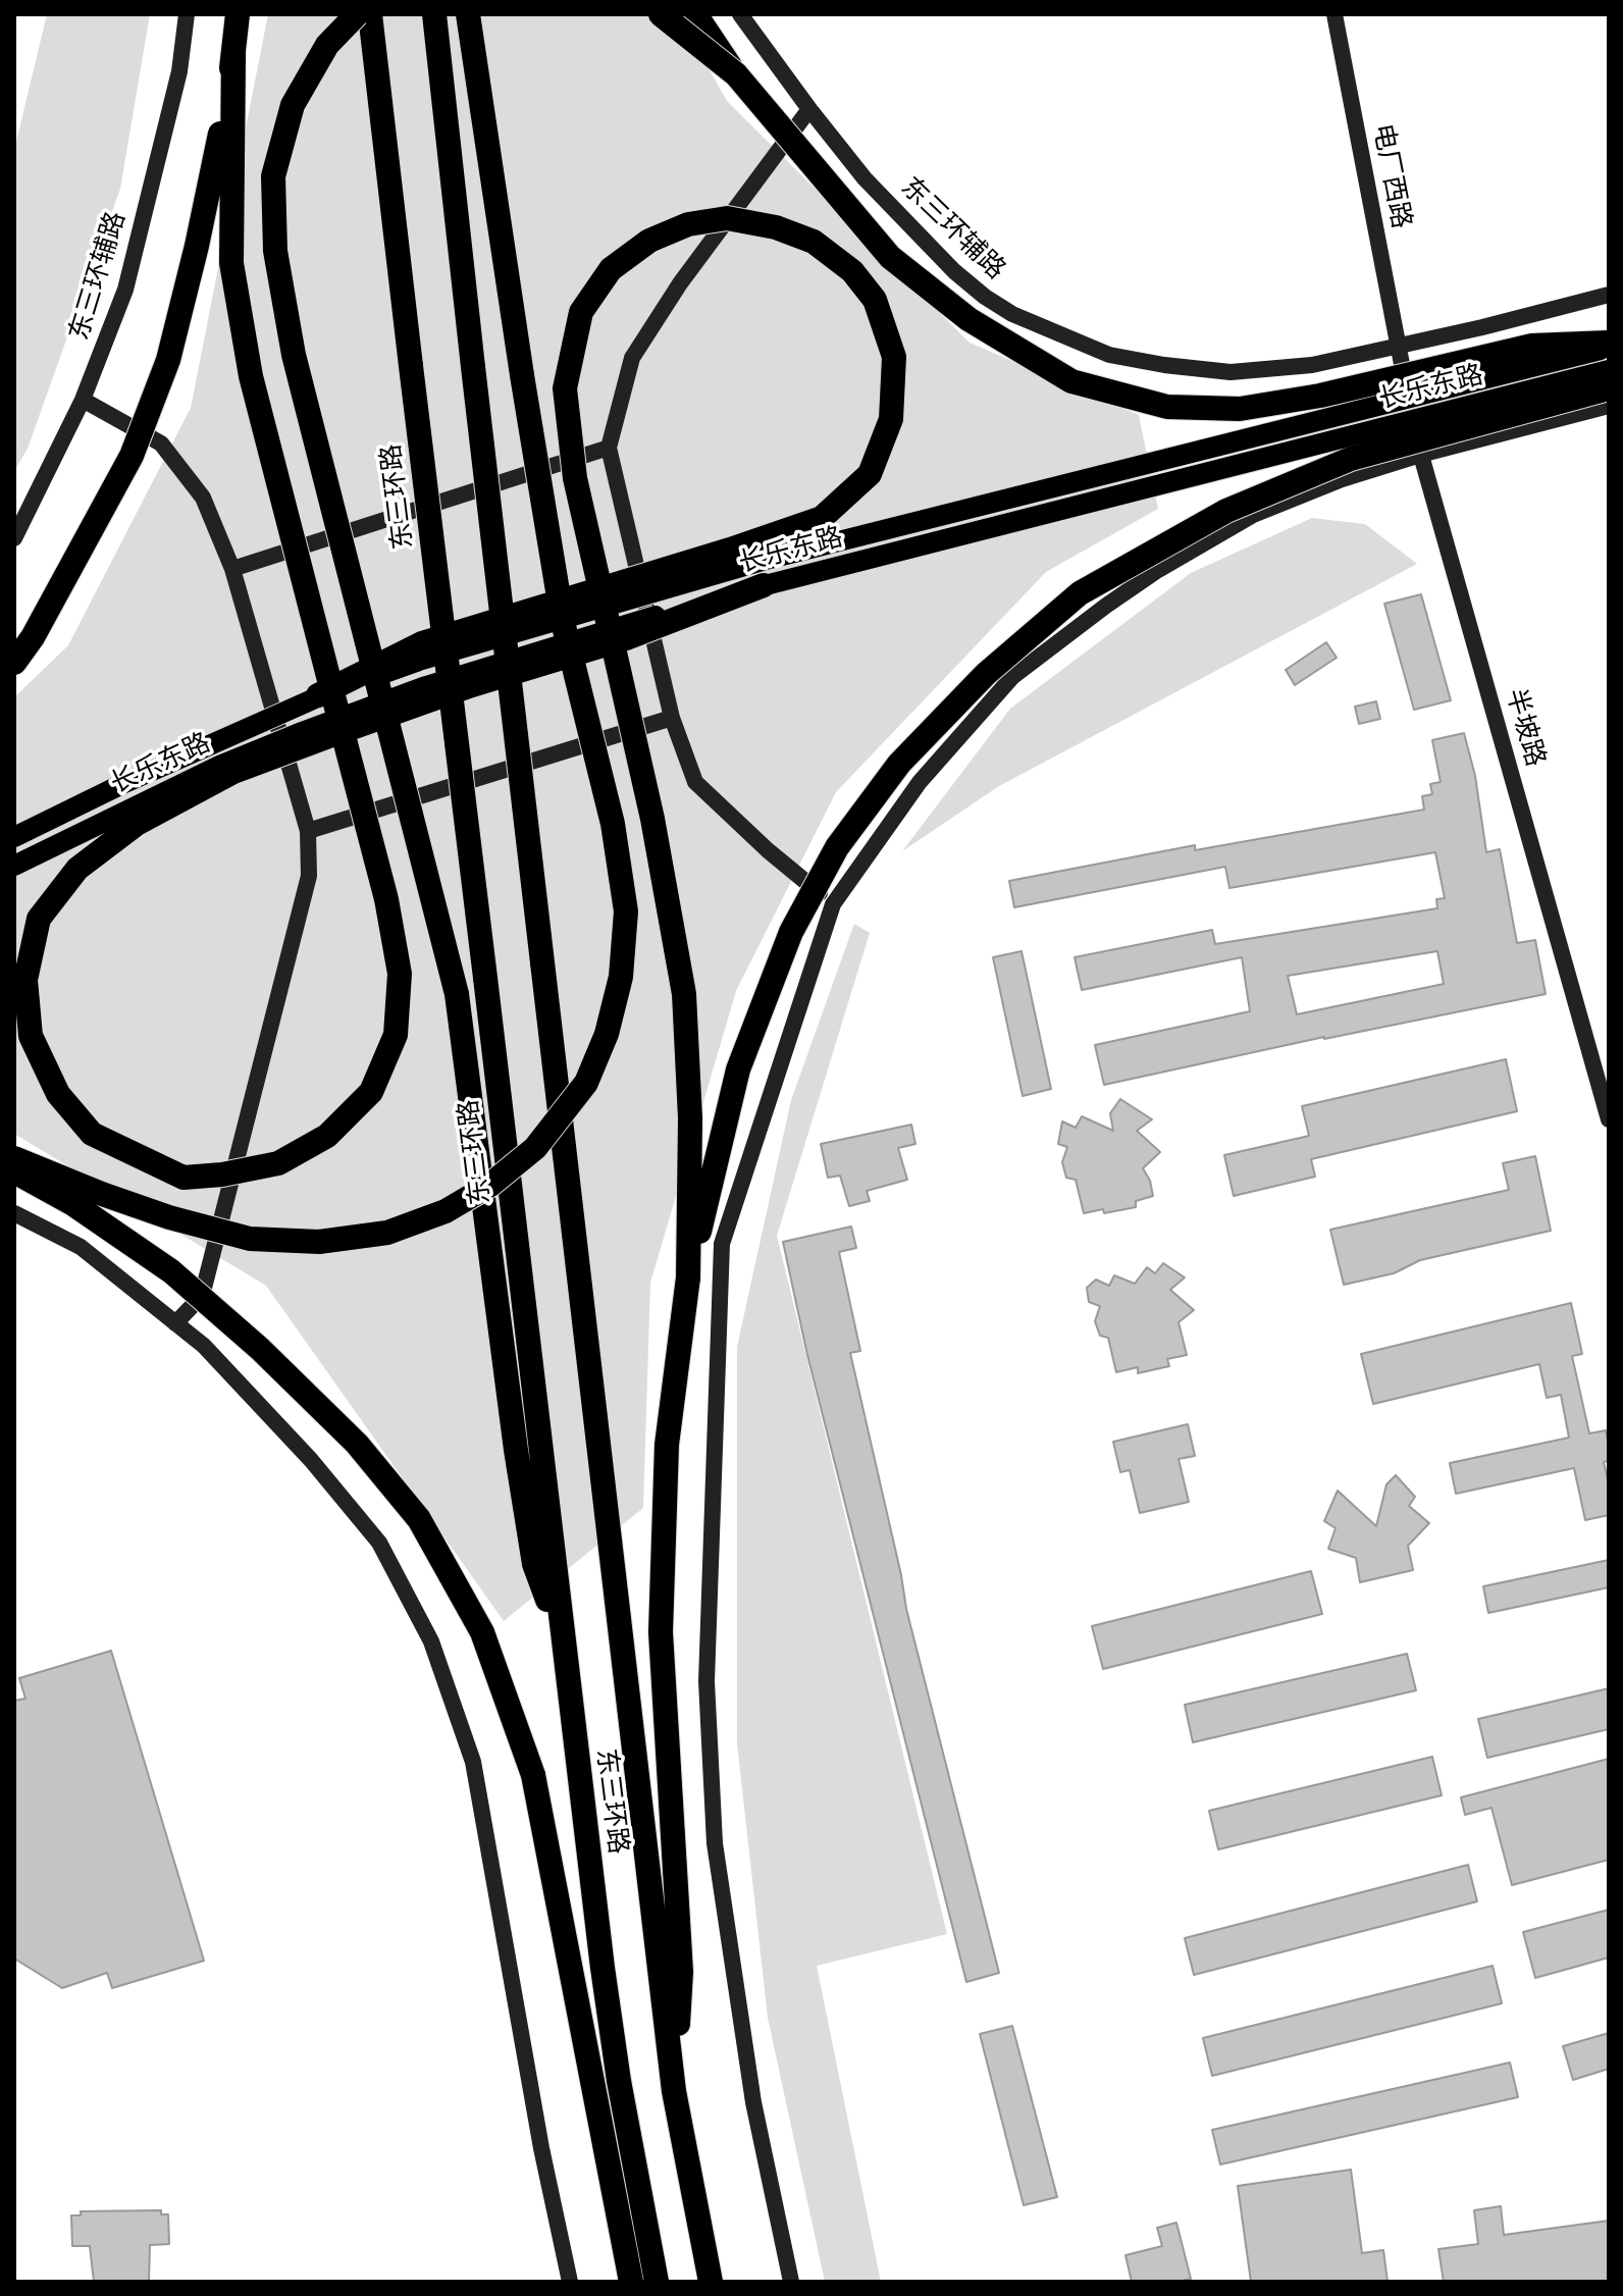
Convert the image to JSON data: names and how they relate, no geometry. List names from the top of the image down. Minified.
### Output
{"streets":{"highway":["东三环路"],"main road":["电厂西路","东三环辅路","长乐东路","半坡路"]},"crossings":[["电厂西路","东三环辅路"],["电厂西路","半坡路"],["东三环辅路","半坡路"]]}
